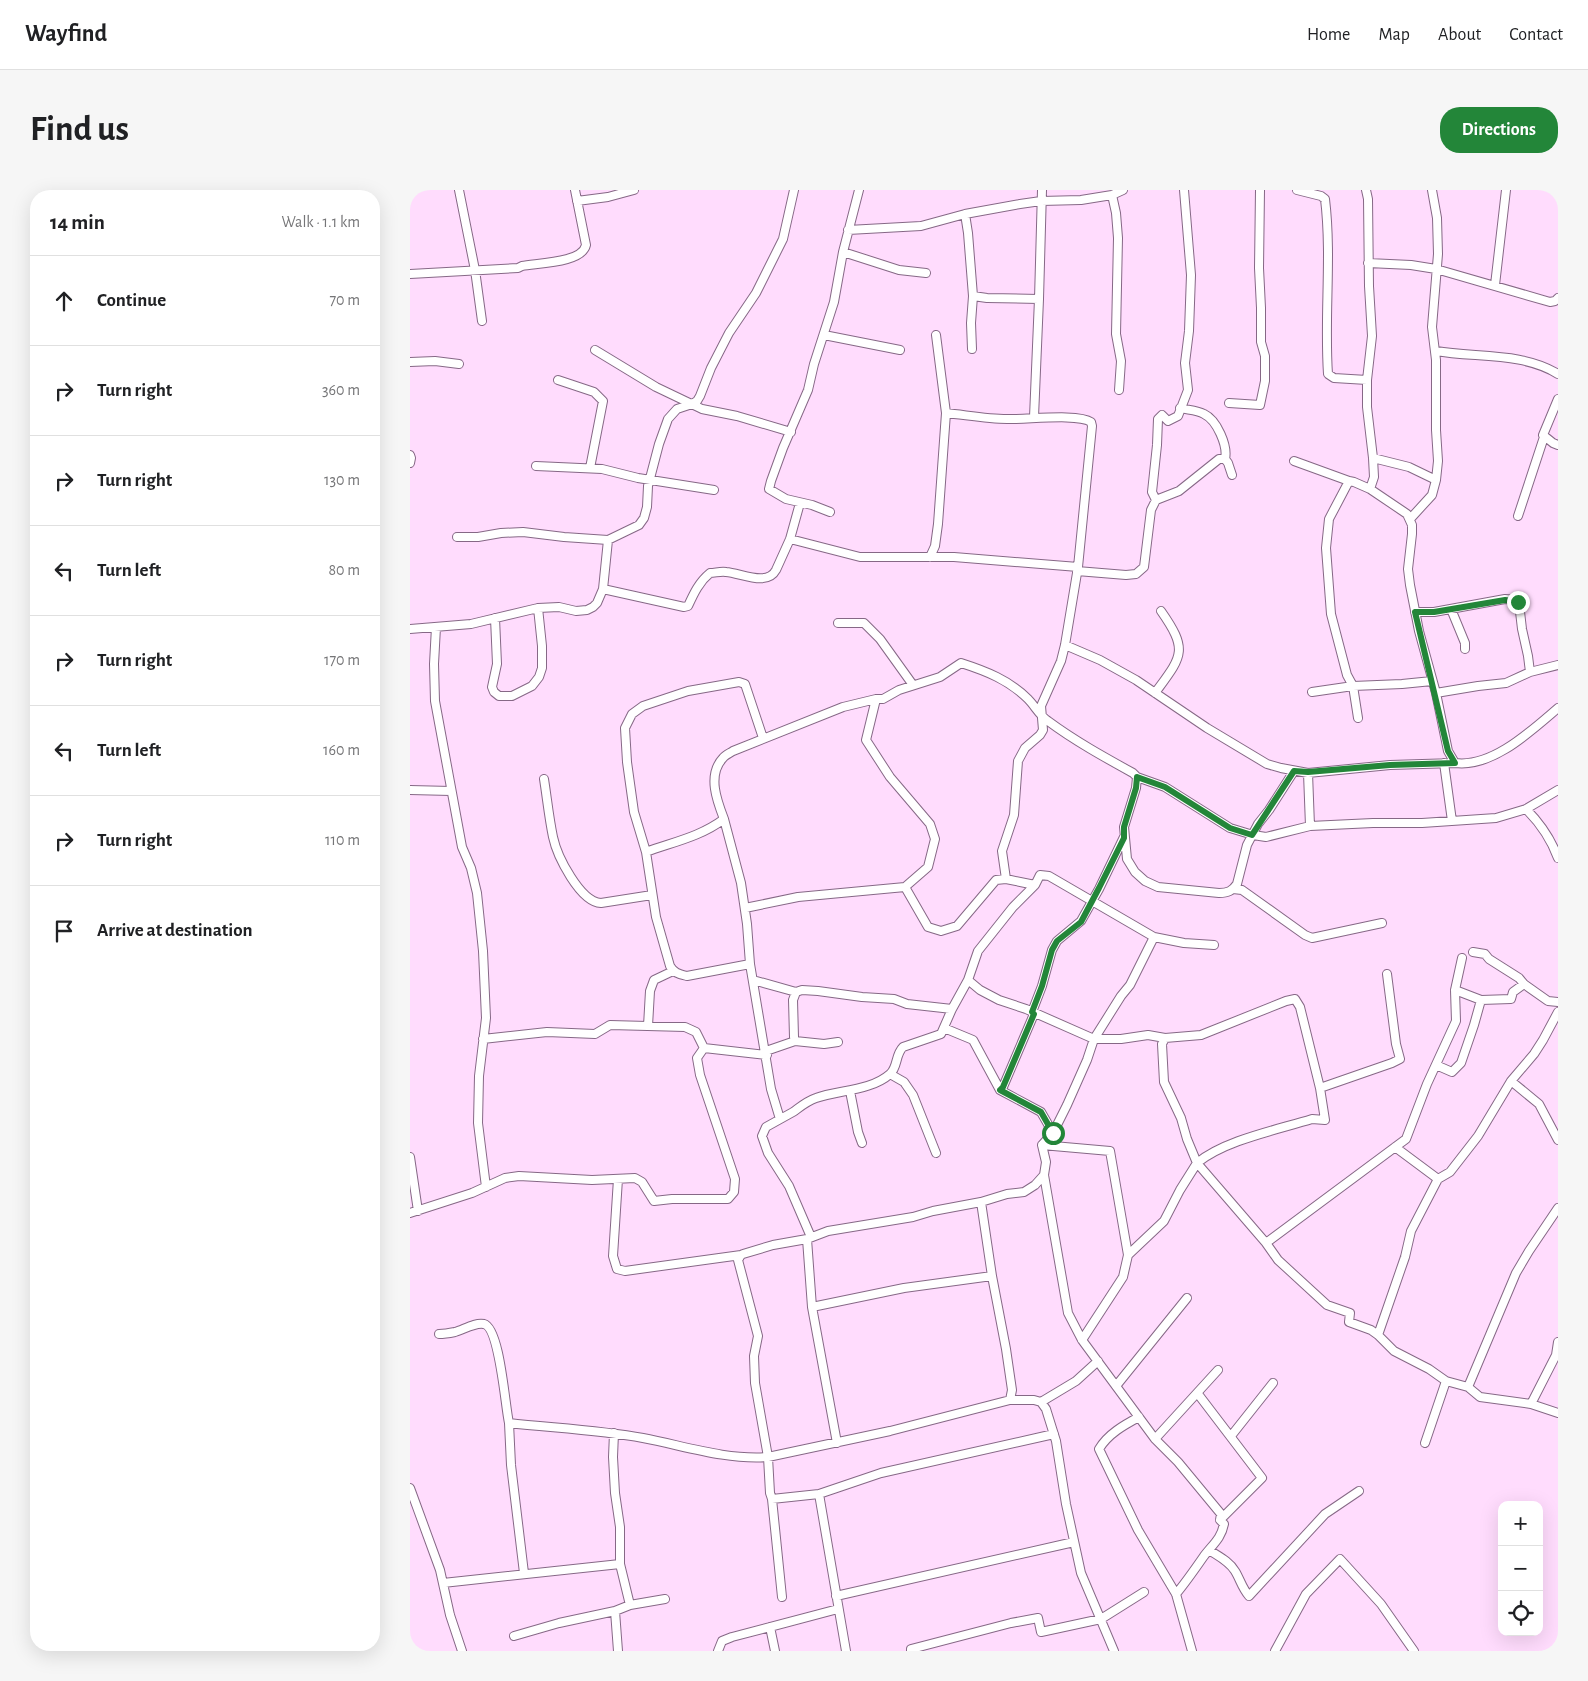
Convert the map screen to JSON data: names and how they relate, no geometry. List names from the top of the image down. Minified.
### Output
{"page":{"header":"Wayfind","nav":["Home","Map","About","Contact"],"buttons":"Directions","title":"Find us","heading":["14 min","Walk · 1.1 km"],"list":[["Continue","70 m"],["Turn right","360 m"],["Turn right","130 m"],["Turn left","80 m"],["Turn right","170 m"],["Turn left","160 m"],["Turn right","110 m"],"Arrive at destination"],"map_buttons":["+","−"]}}
